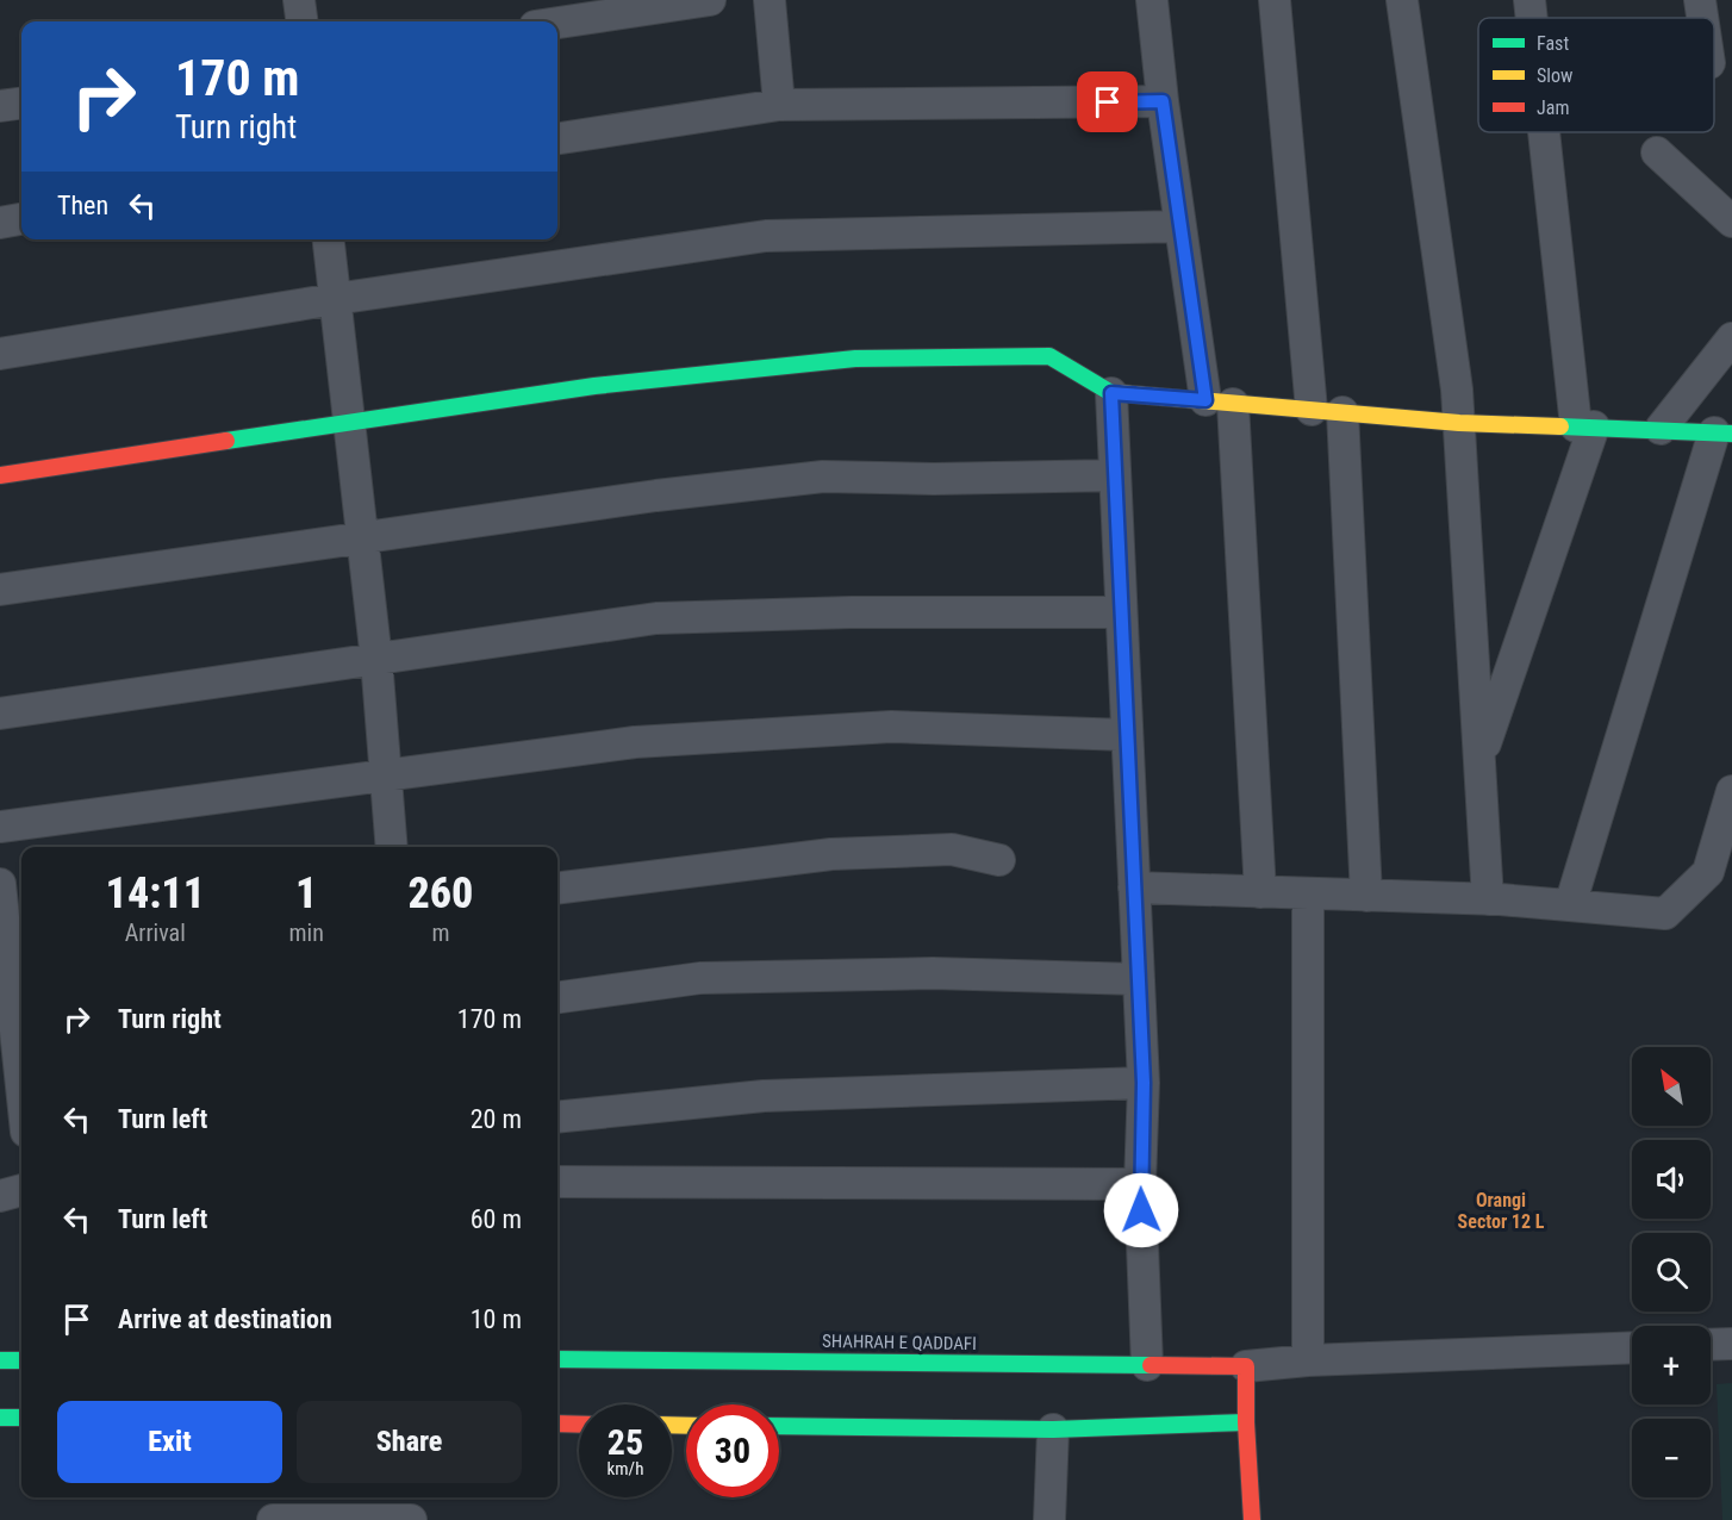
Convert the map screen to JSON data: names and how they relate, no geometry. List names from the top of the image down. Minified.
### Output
{"streets":{"street":["SHAHRAH E QADDAFI"]},"districts":["Orangi Sector 12 L"],"legend":["Fast","Slow","Jam"],"north":"top left","page":{"turn":["170 m","Turn right"],"then":"Then","eta":["14:11","Arrival","1","min","260","m"],"list":[{"name":"Turn right","value":"170 m"},{"name":"Turn left","value":"20 m"},{"name":"Turn left","value":"60 m"},{"name":"Arrive at destination","value":"10 m"}],"map_buttons":["+","−"],"buttons":["Exit","Share"],"speed":"25 km/h","limit":"30"}}
